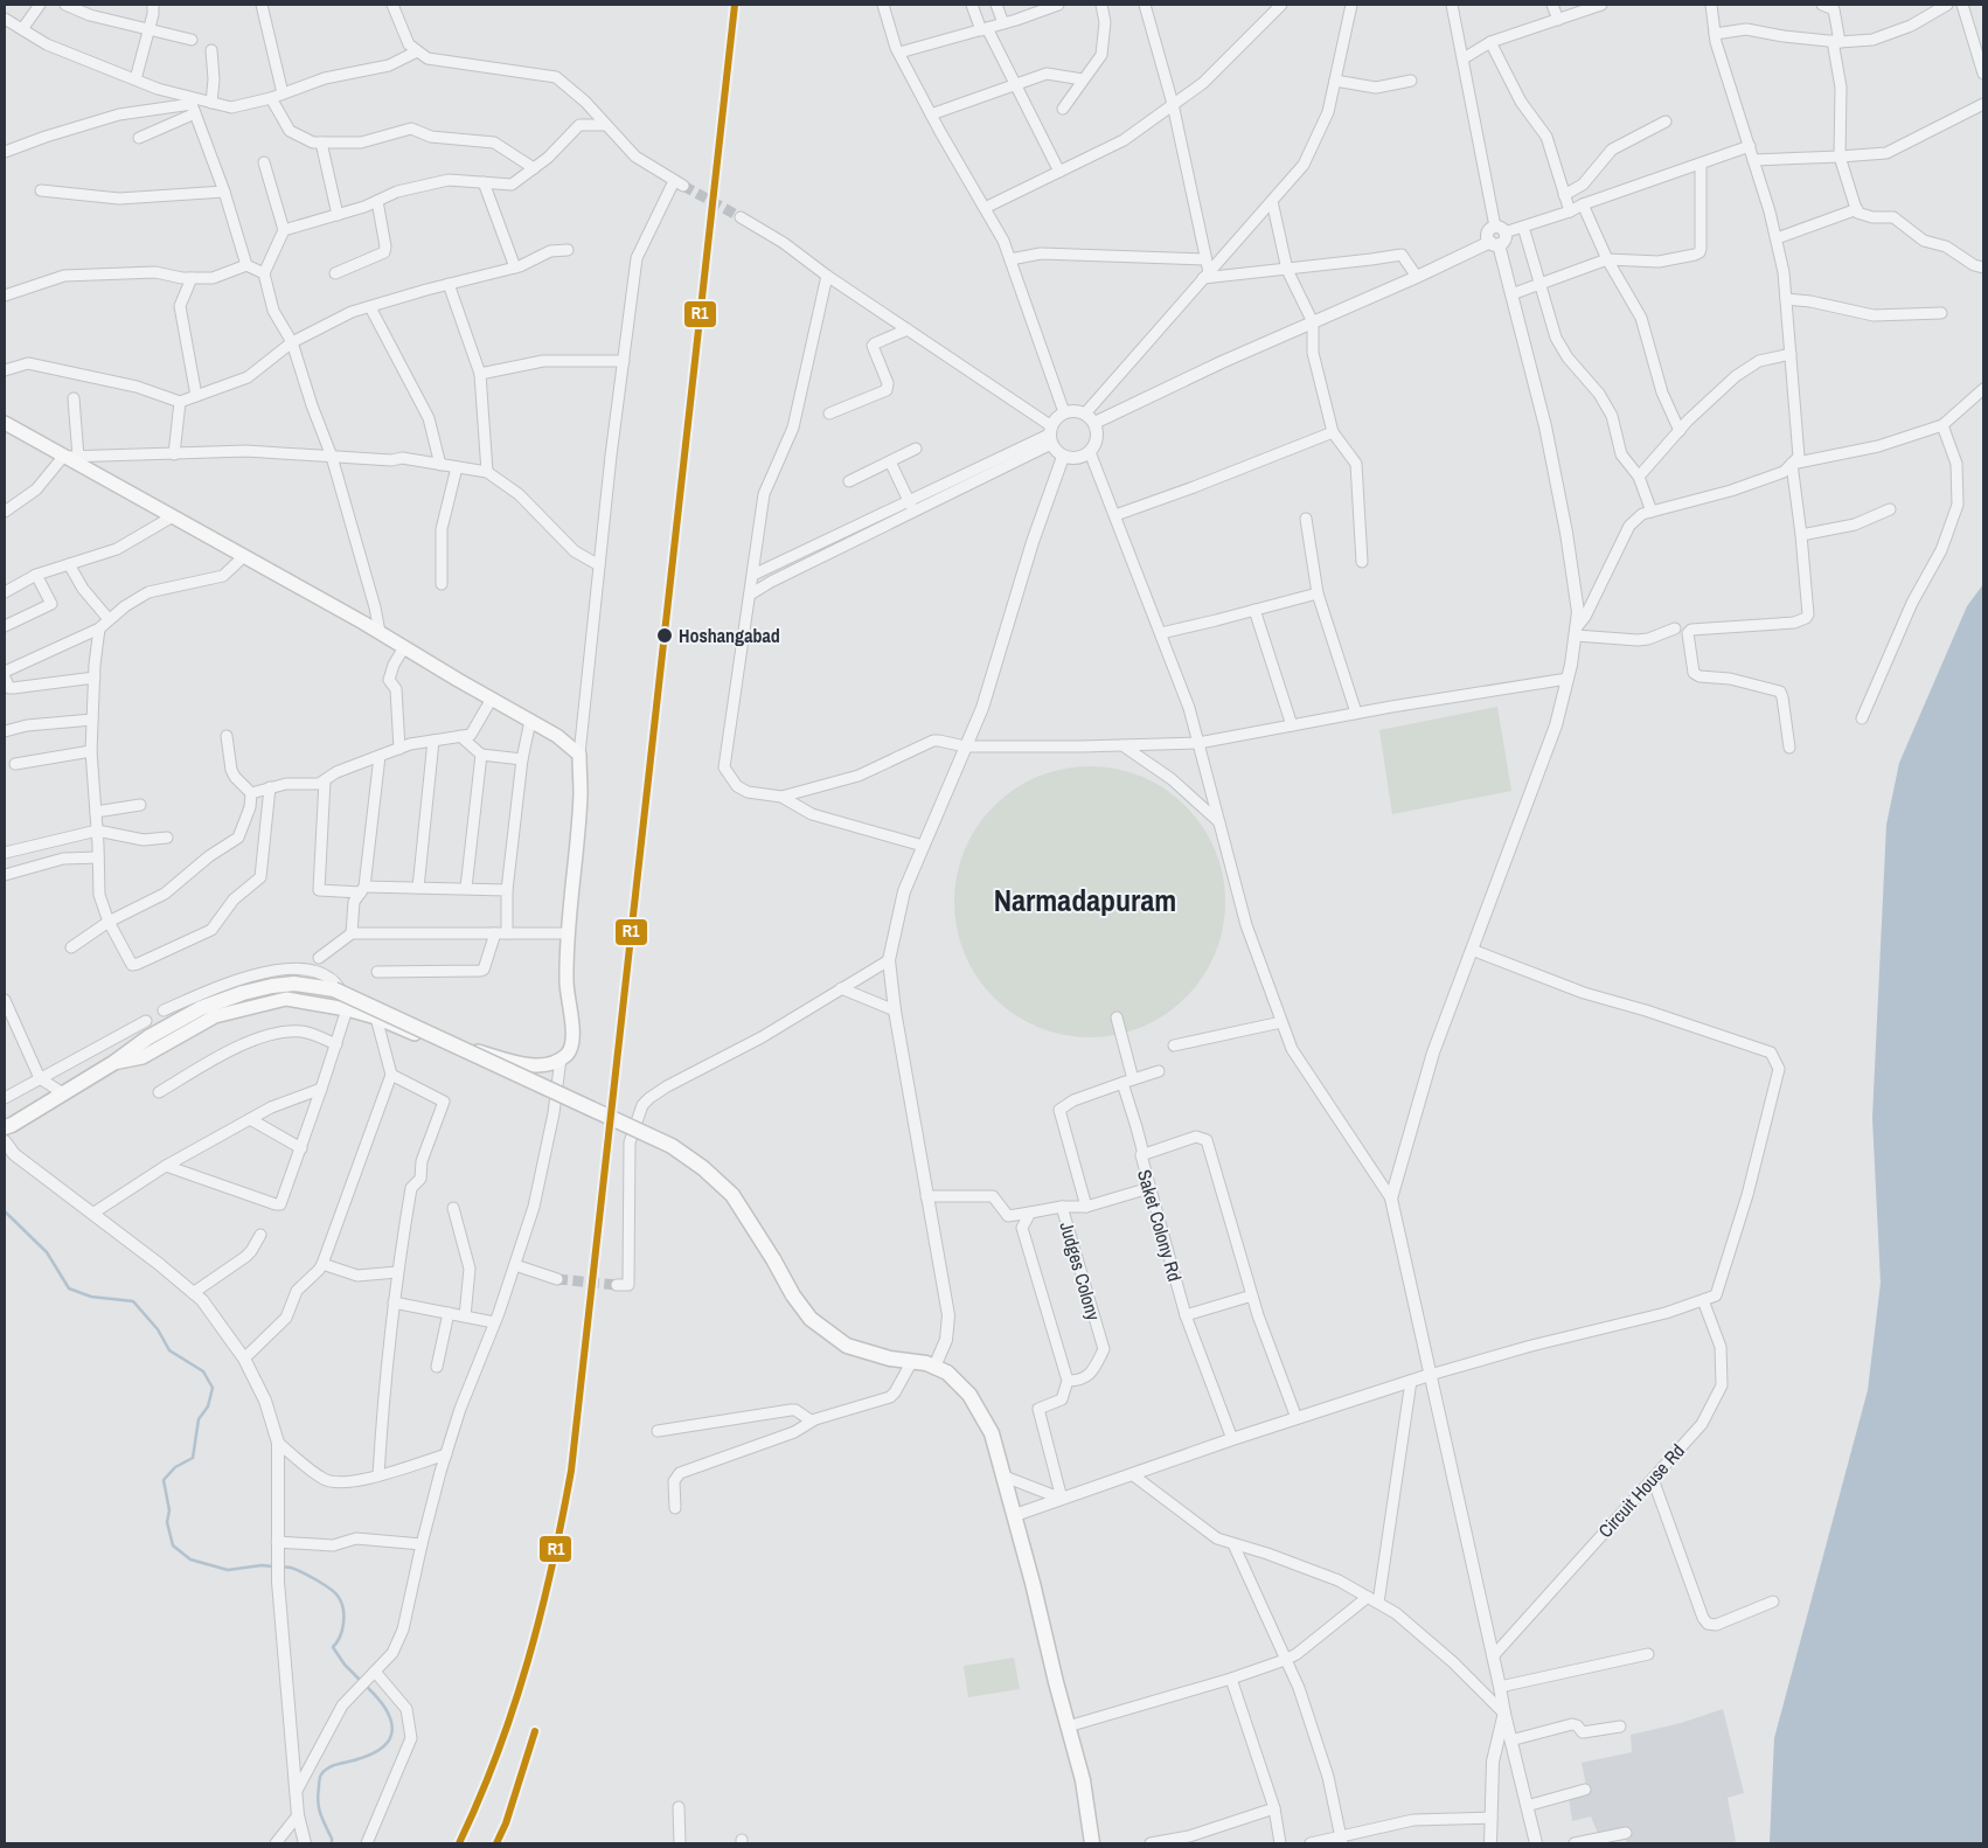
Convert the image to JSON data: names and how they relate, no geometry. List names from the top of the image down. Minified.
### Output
{"streets":{"street":["Saket Colony Rd","Judges Colony","Circuit House Rd"]},"districts":["Narmadapuram"],"places":["Hoshangabad"],"lines":["transit line R1"]}
